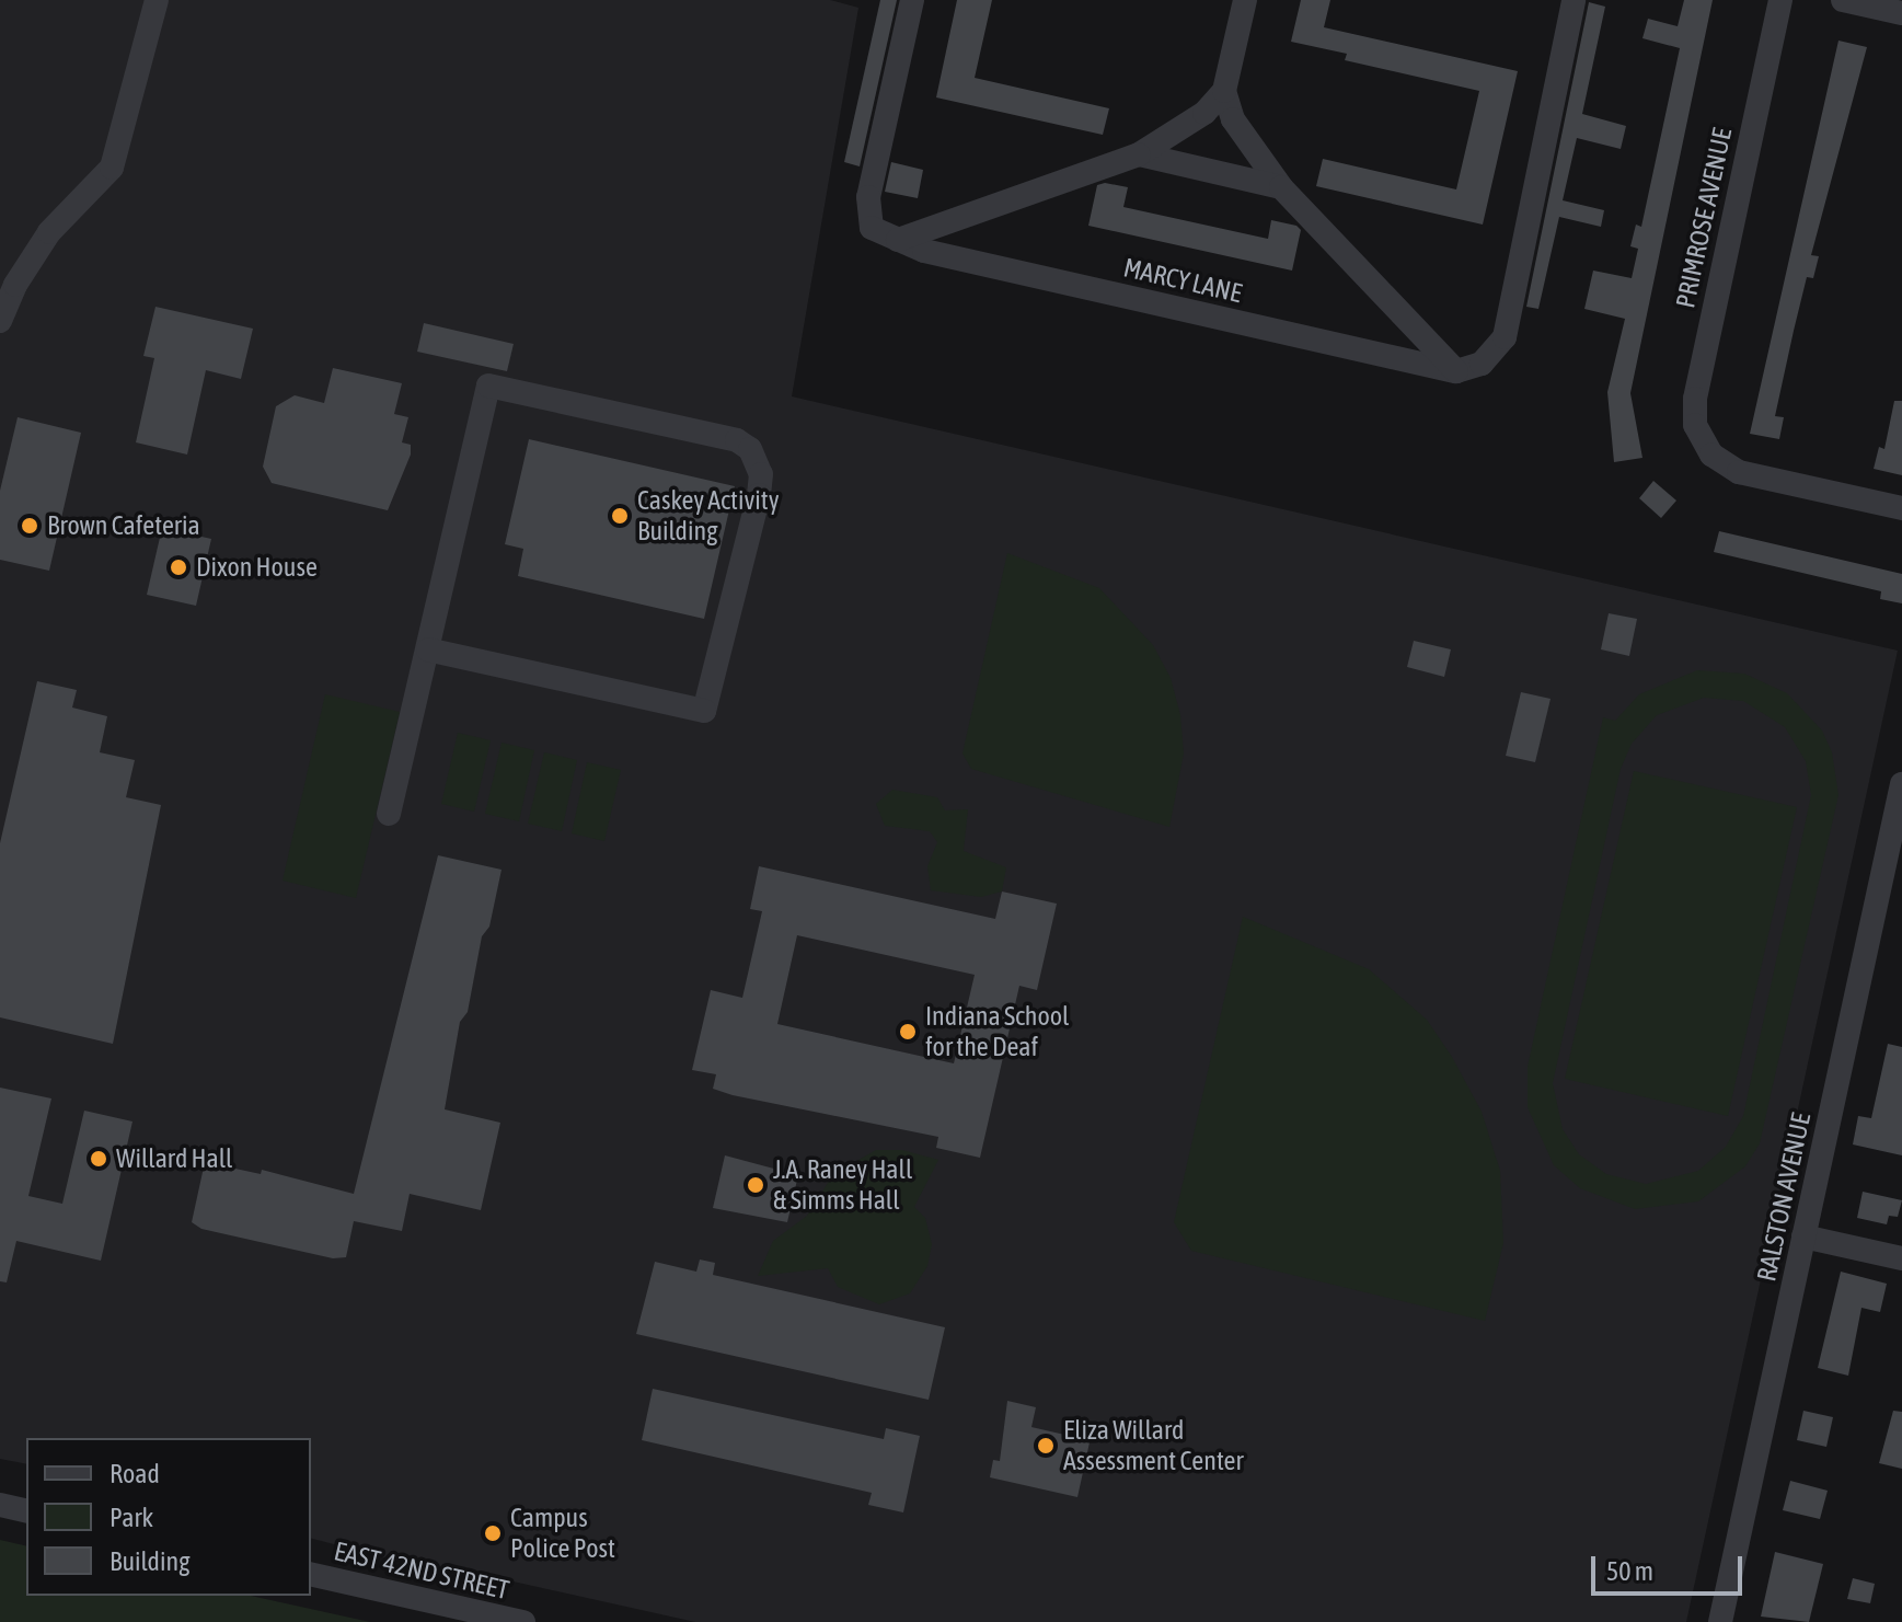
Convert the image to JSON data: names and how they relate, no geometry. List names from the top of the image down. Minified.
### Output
{"streets":{"street":["PRIMROSE AVENUE","MARCY LANE","RALSTON AVENUE","EAST 42ND STREET"]},"places":["Caskey Activity Building","Brown Cafeteria","Dixon House","Indiana School for the Deaf","Willard Hall","J.A. Raney Hall & Simms Hall","Eliza Willard Assessment Center","Campus Police Post"],"legend":["Road","Park","Building"],"scale_bar":"50 m"}
